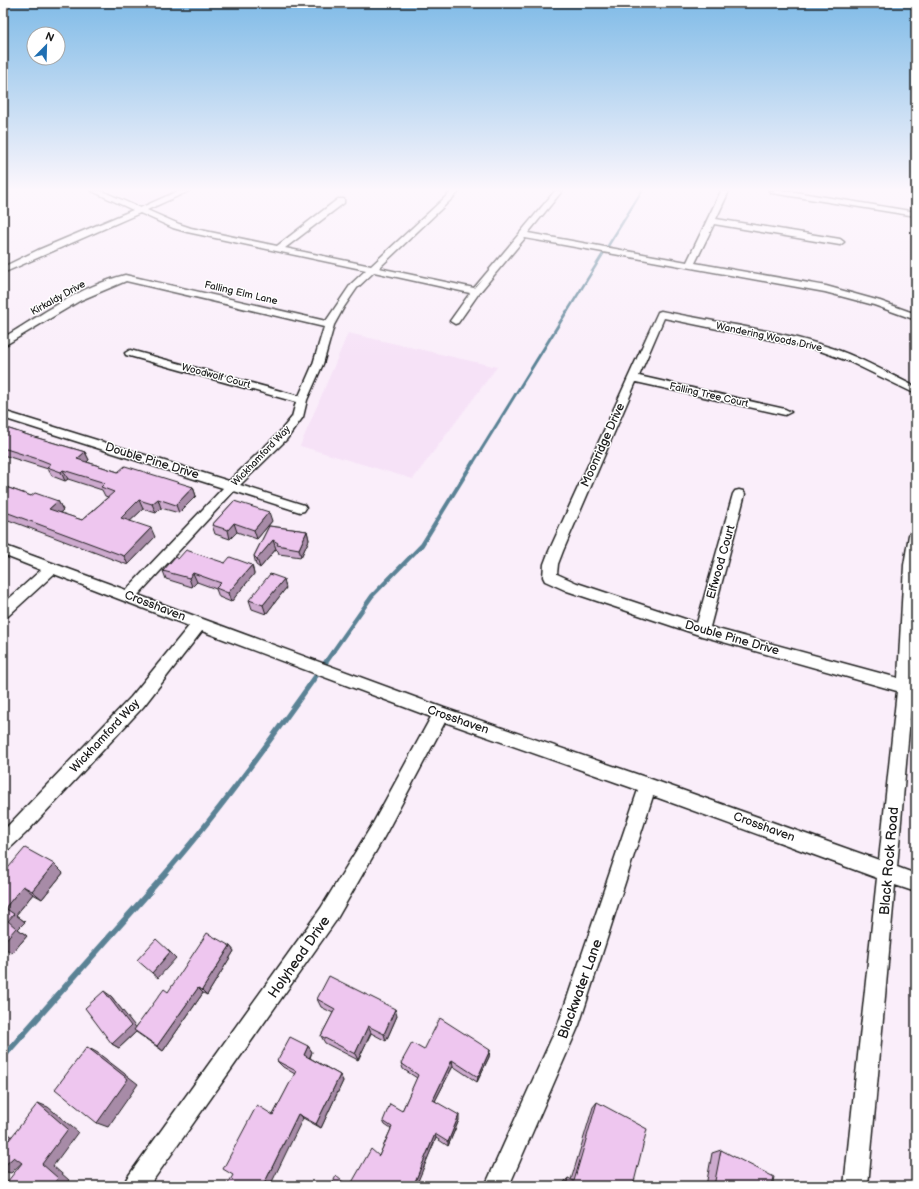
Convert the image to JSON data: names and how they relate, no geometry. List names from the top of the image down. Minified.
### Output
{"streets":{"street":["Falling Elm Lane","Kirkaldy Drive","Wandering Woods Drive","Woodwolf Court","Falling Tree Court","Moonridge Drive","Wickhamford Way","Double Pine Drive","Elfwood Court","Crosshaven","Black Rock Road","Holyhead Drive","Blackwater Lane"]},"crossings":[["Falling Elm Lane","Kirkaldy Drive"],["Falling Elm Lane","Wickhamford Way"],["Wandering Woods Drive","Moonridge Drive"],["Woodwolf Court","Wickhamford Way"],["Falling Tree Court","Moonridge Drive"],["Moonridge Drive","Double Pine Drive"],["Wickhamford Way","Double Pine Drive"],["Wickhamford Way","Crosshaven"],["Double Pine Drive","Elfwood Court"],["Double Pine Drive","Black Rock Road"],["Crosshaven","Black Rock Road"],["Crosshaven","Holyhead Drive"],["Crosshaven","Blackwater Lane"]],"north":"top right"}
